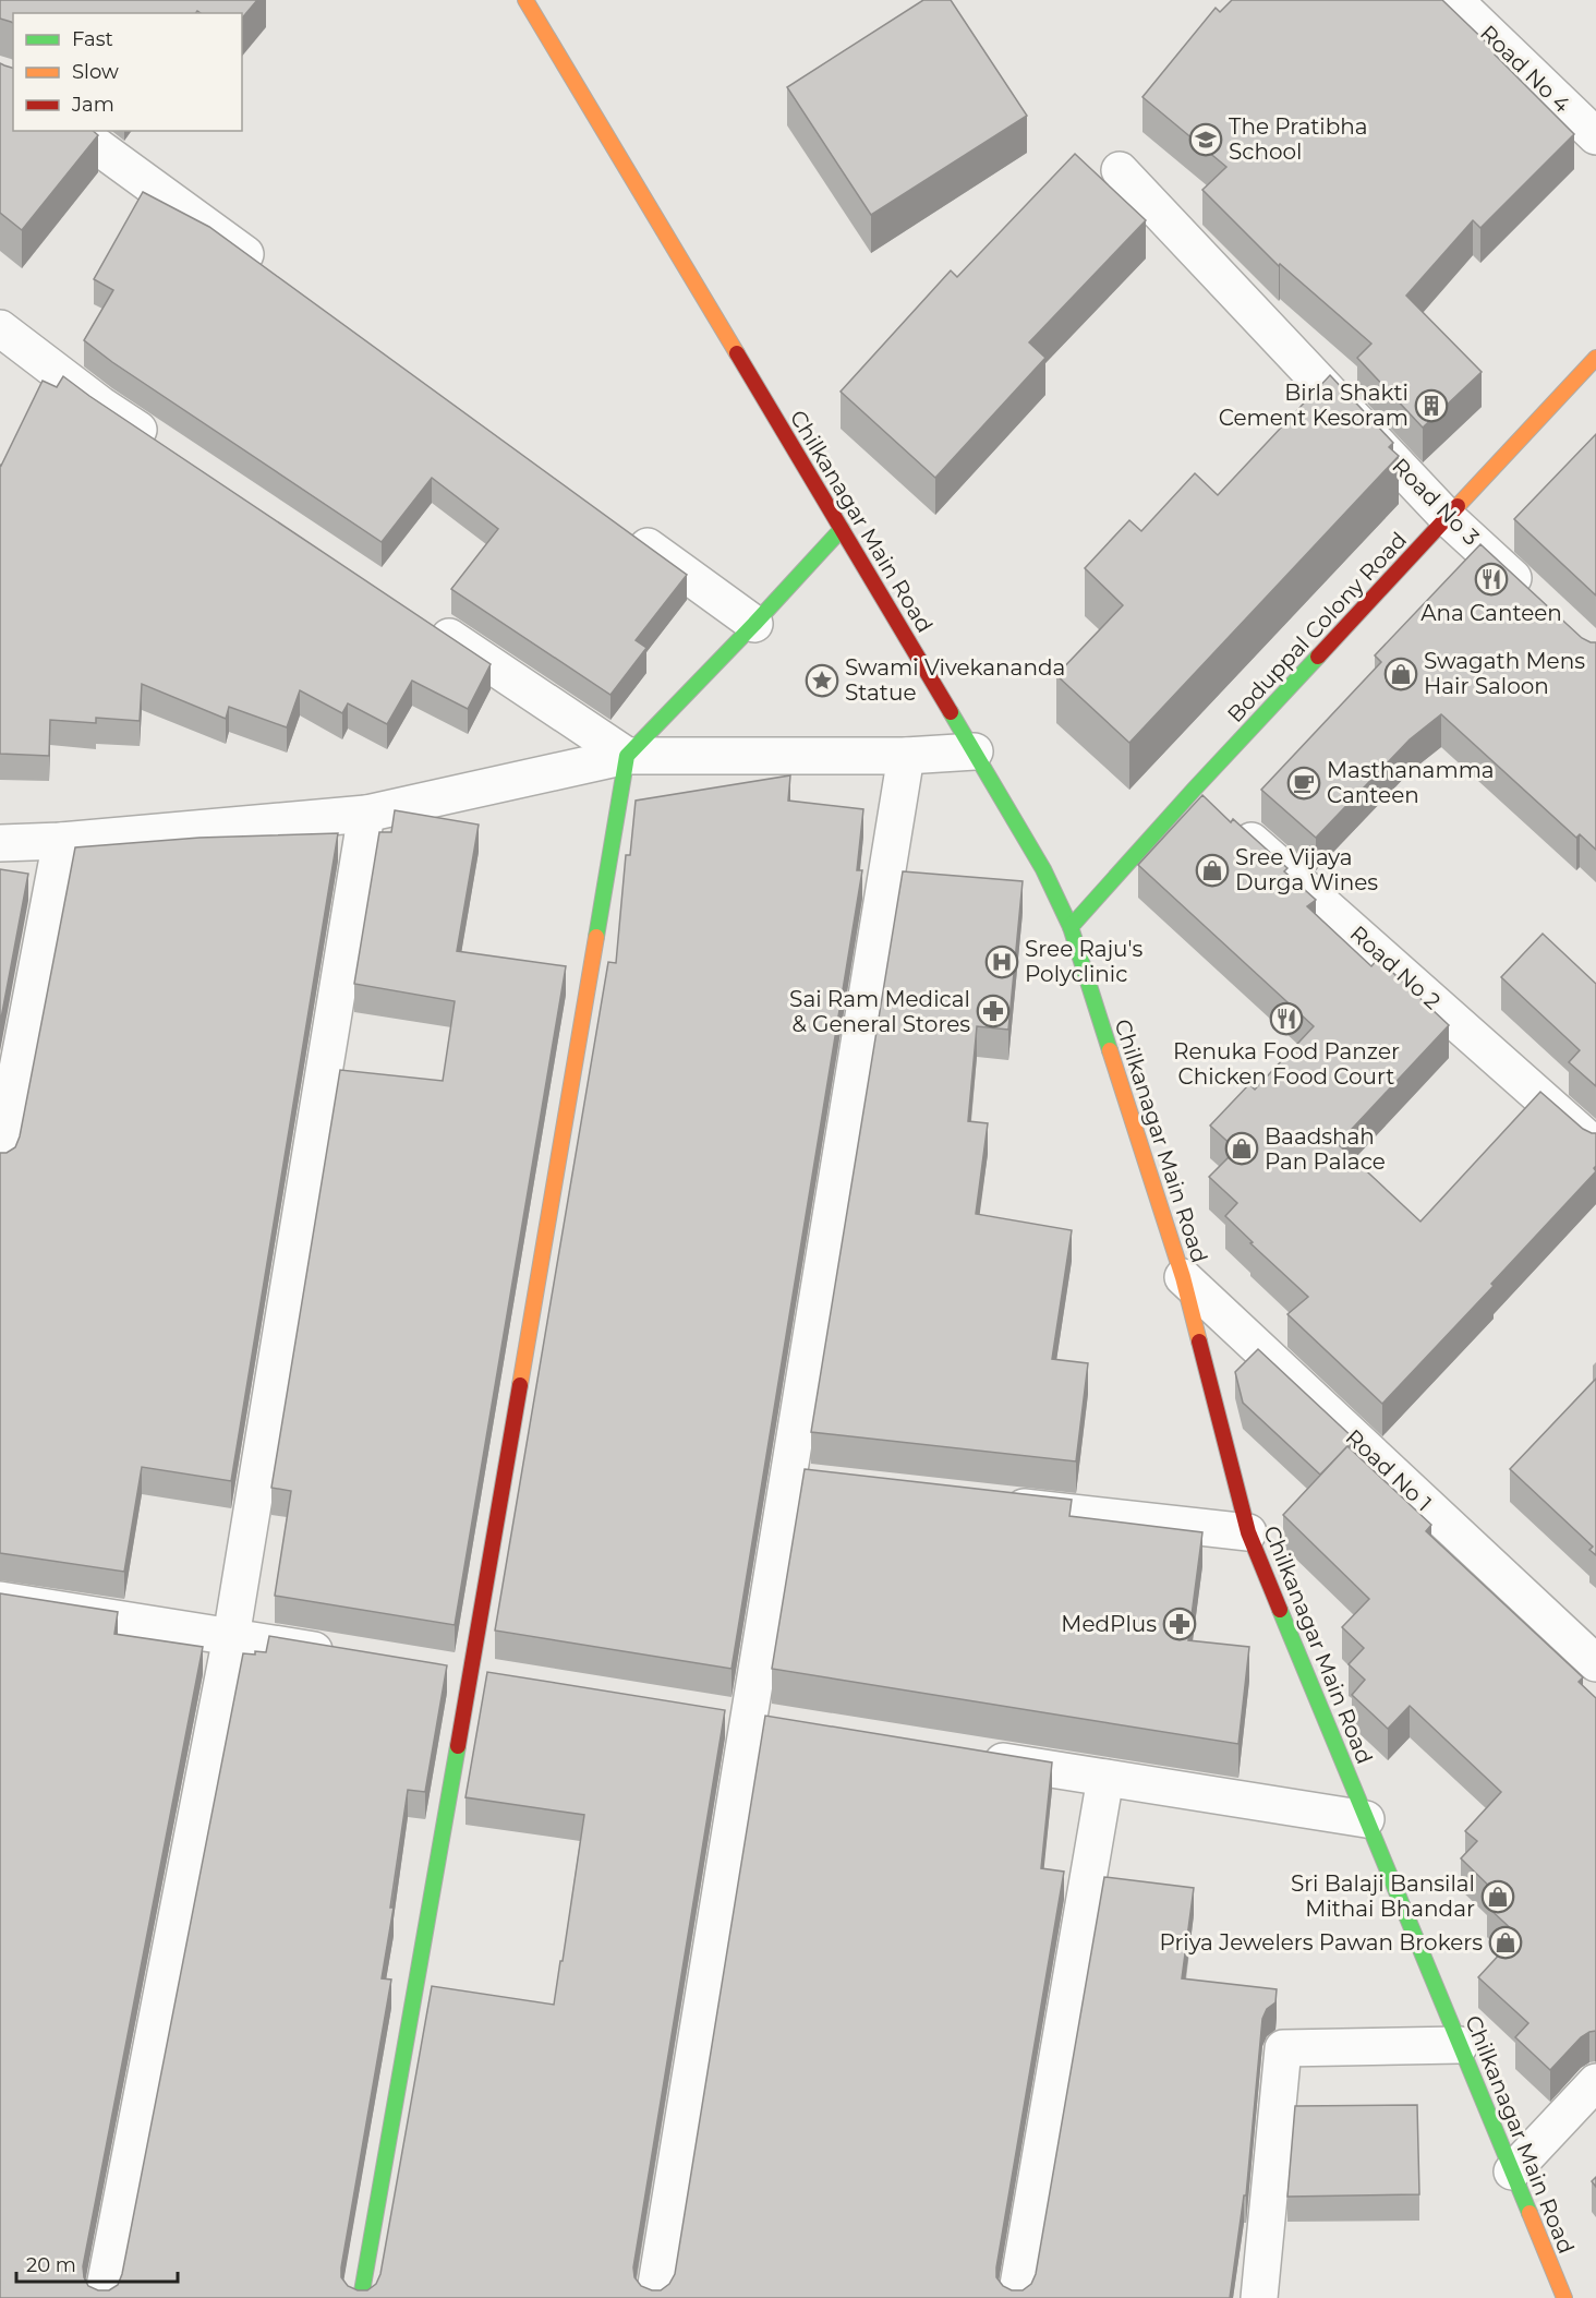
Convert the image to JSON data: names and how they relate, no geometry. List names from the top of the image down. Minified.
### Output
{"streets":{"street":["Road No 4","Road No 3","Chilkanagar Main Road","Boduppal Colony Road","Road No 2","Road No 1"]},"crossings":[["Road No 3","Boduppal Colony Road"],["Chilkanagar Main Road","Boduppal Colony Road"],["Chilkanagar Main Road","Road No 1"],["Boduppal Colony Road","Road No 2"]],"places":{"school or university":["The Pratibha School"],"building":["Birla Shakti Cement Kesoram"],"restaurant":["Ana Canteen","Renuka Food Panzer Chicken Food Court"],"shop":["Swagath Mens Hair Saloon","Sree Vijaya Durga Wines","Baadshah Pan Palace","Sri Balaji Bansilal Mithai Bhandar","Priya Jewelers Pawan Brokers"],"place":["Swami Vivekananda Statue"],"cafe":["Masthanamma Canteen"],"hospital":["Sree Raju's Polyclinic"],"pharmacy":["Sai Ram Medical & General Stores","MedPlus"]},"legend":["Fast","Slow","Jam"],"scale_bar":"20 m"}
